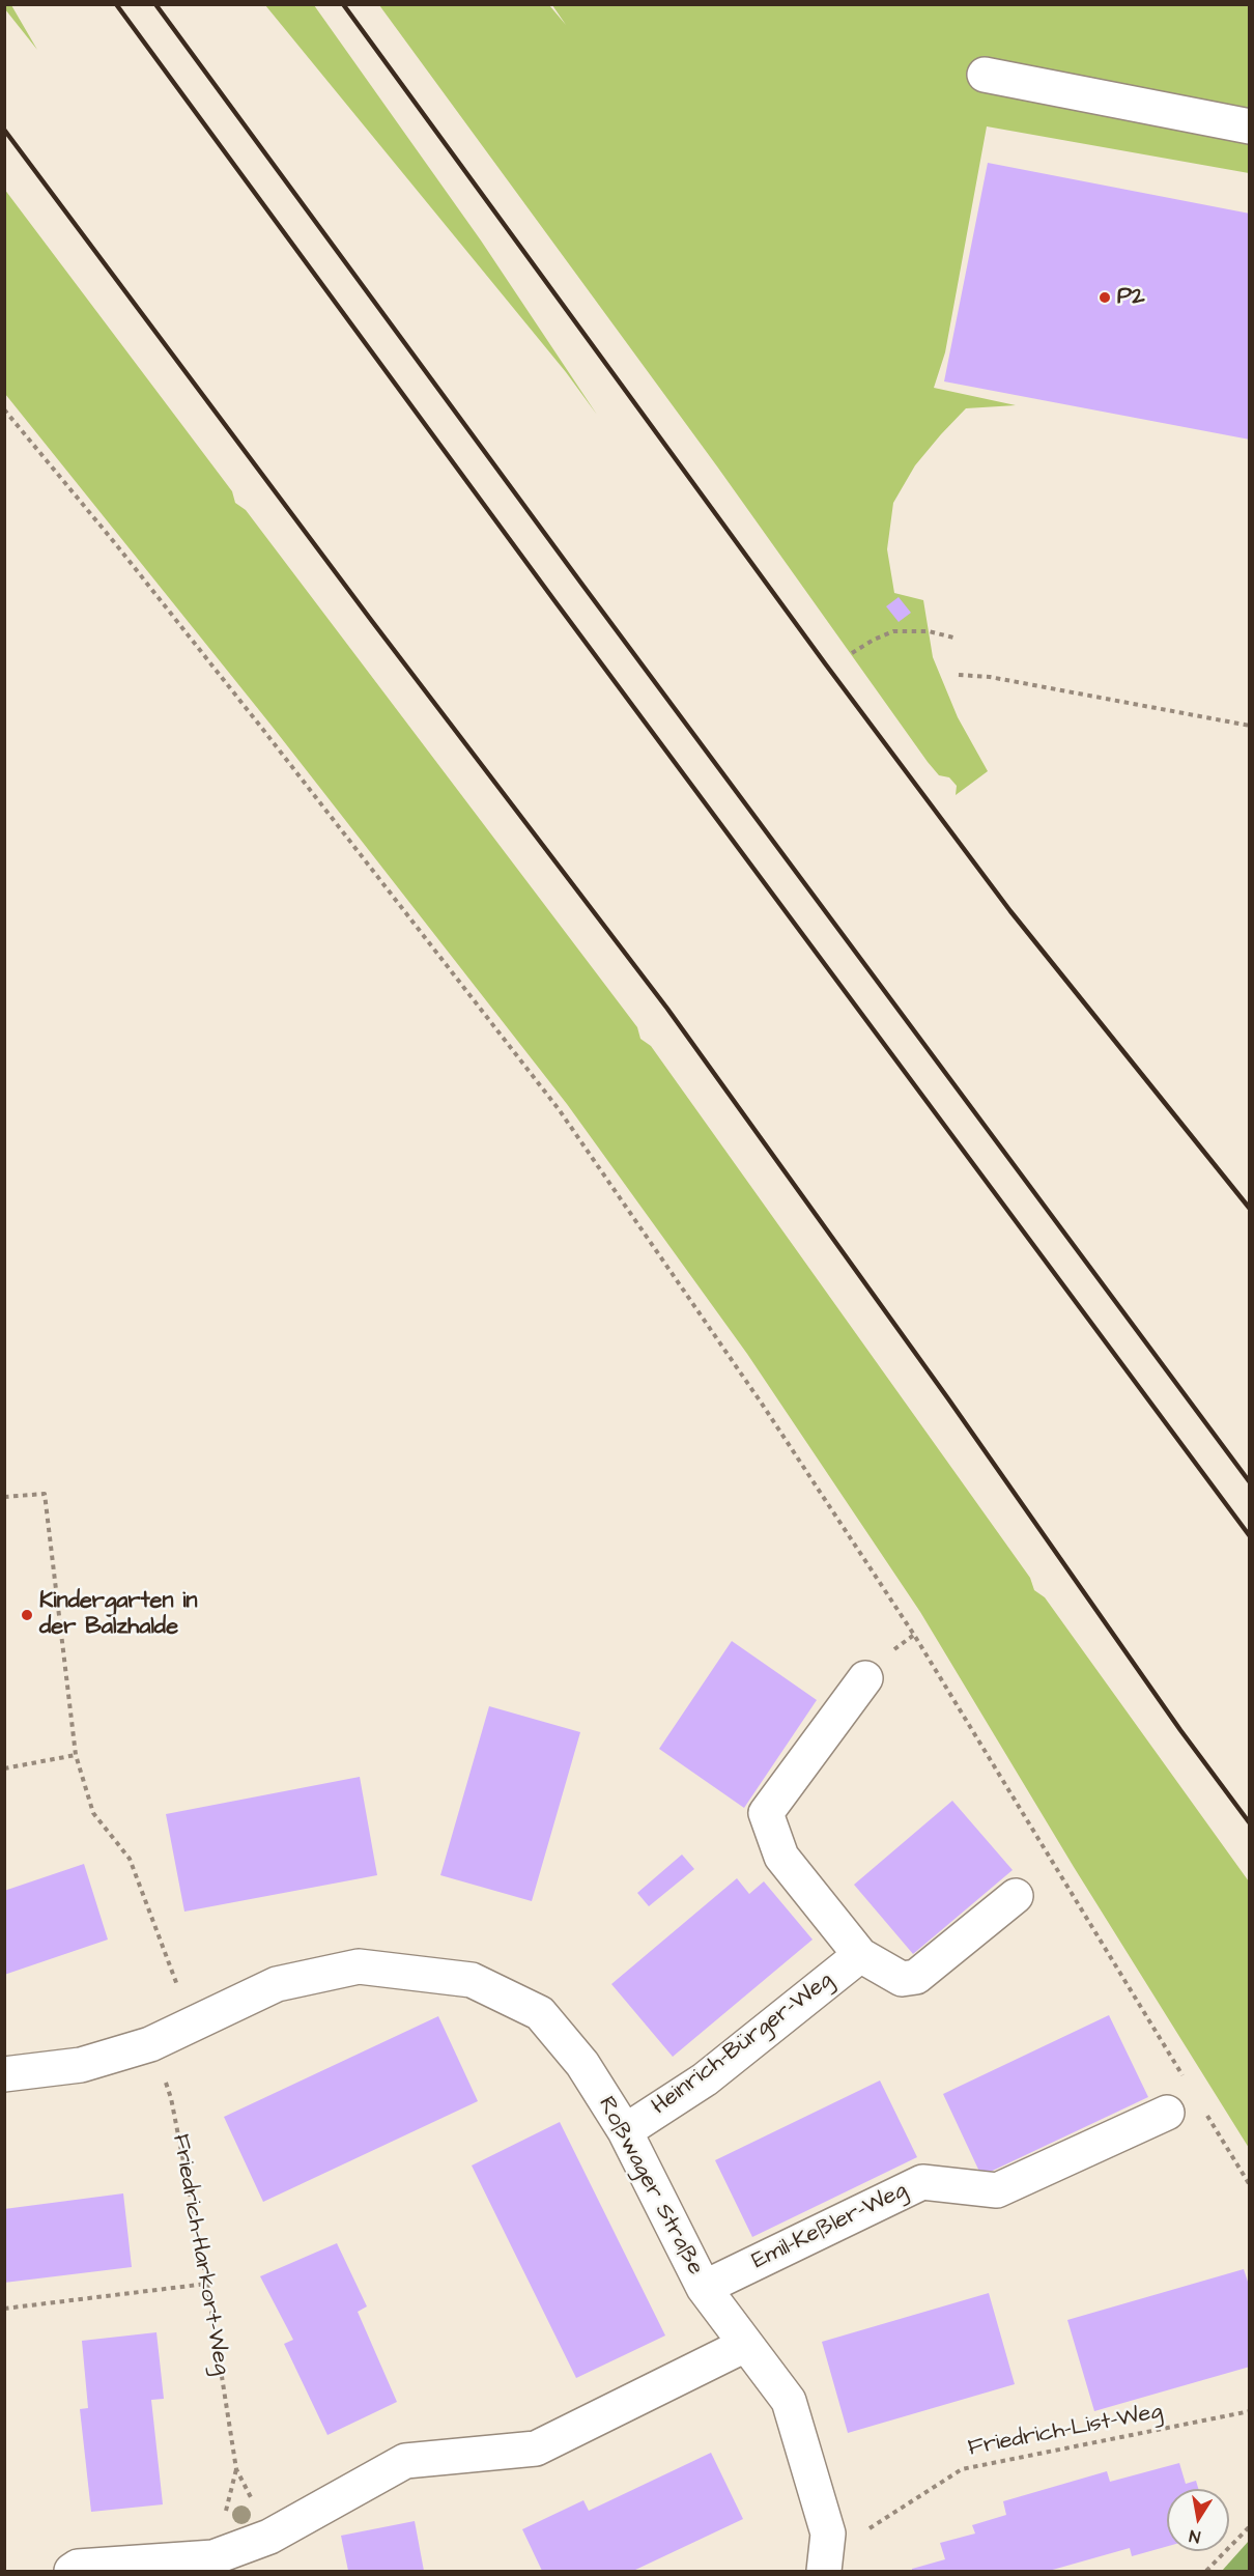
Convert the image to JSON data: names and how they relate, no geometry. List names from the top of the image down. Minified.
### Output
{"streets":{"street":["Heinrich-Bürger-Weg","Roßwager Straße","Emil-Keßler-Weg"],"path":["Friedrich-Harkort-Weg","Friedrich-List-Weg"]},"crossings":[["Heinrich-Bürger-Weg","Roßwager Straße"],["Roßwager Straße","Emil-Keßler-Weg"],["Roßwager Straße","Friedrich-Harkort-Weg"],["Roßwager Straße","Friedrich-List-Weg"]],"places":["P2","Kindergarten in der Balzhalde"],"north":"bottom"}
